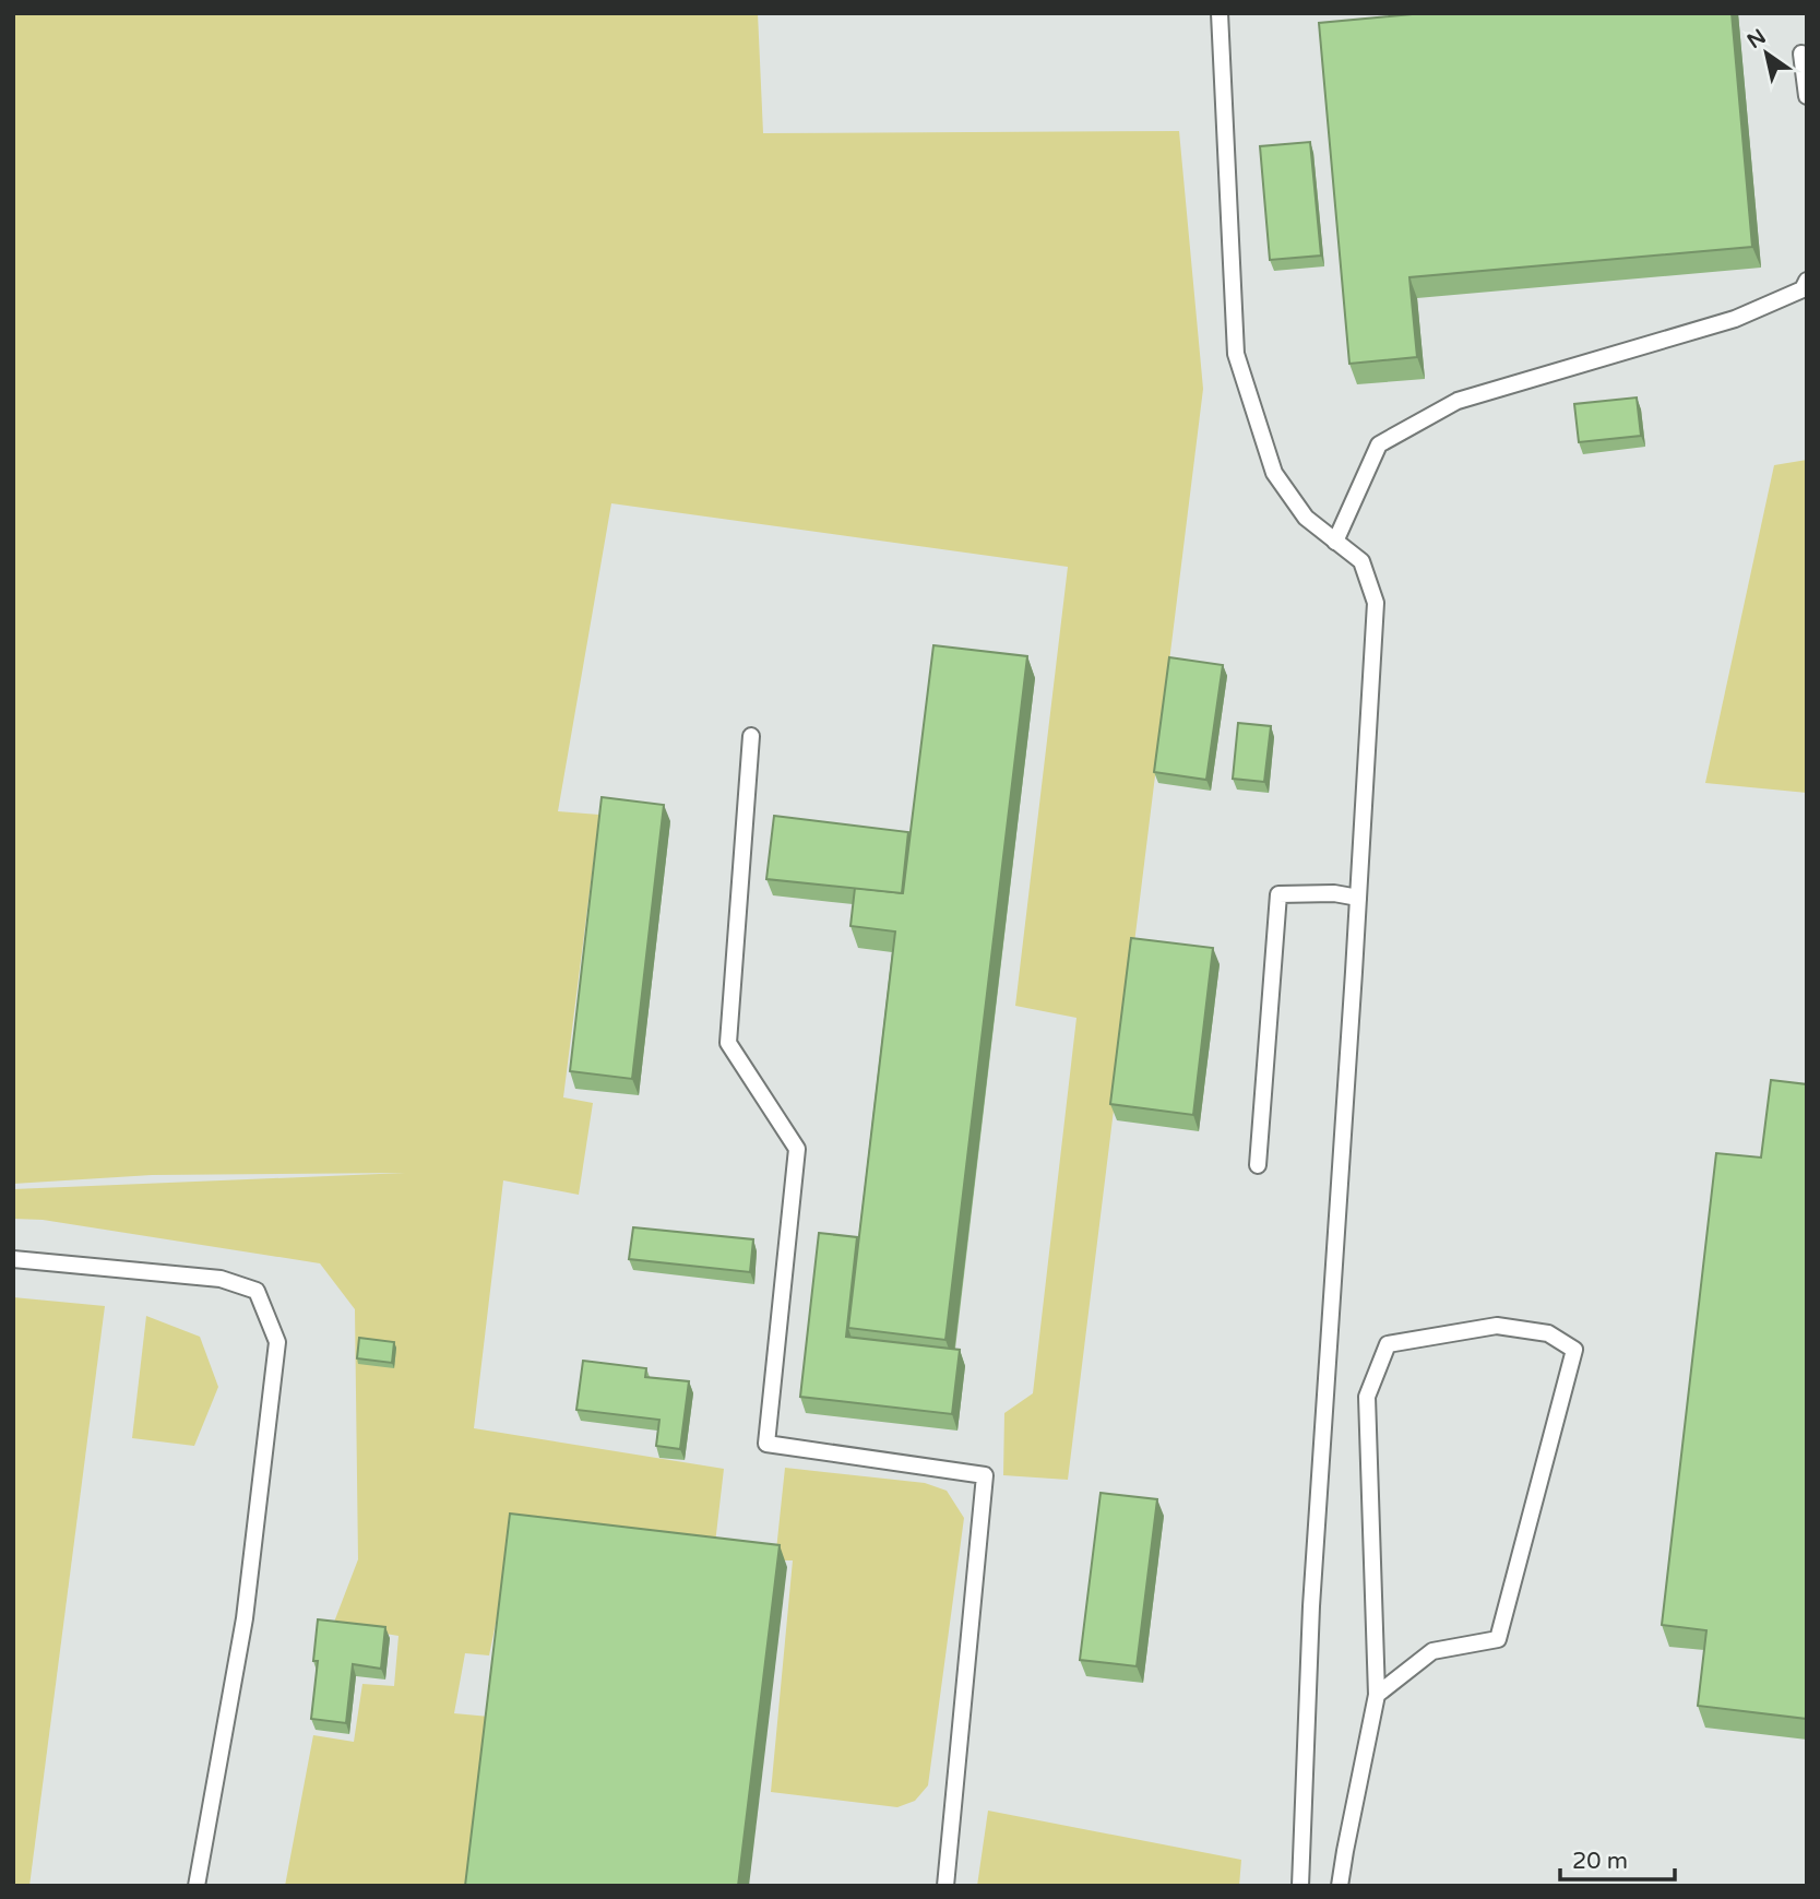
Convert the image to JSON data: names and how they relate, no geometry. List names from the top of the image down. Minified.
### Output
{"scale_bar":"20 m","north":"top left"}
